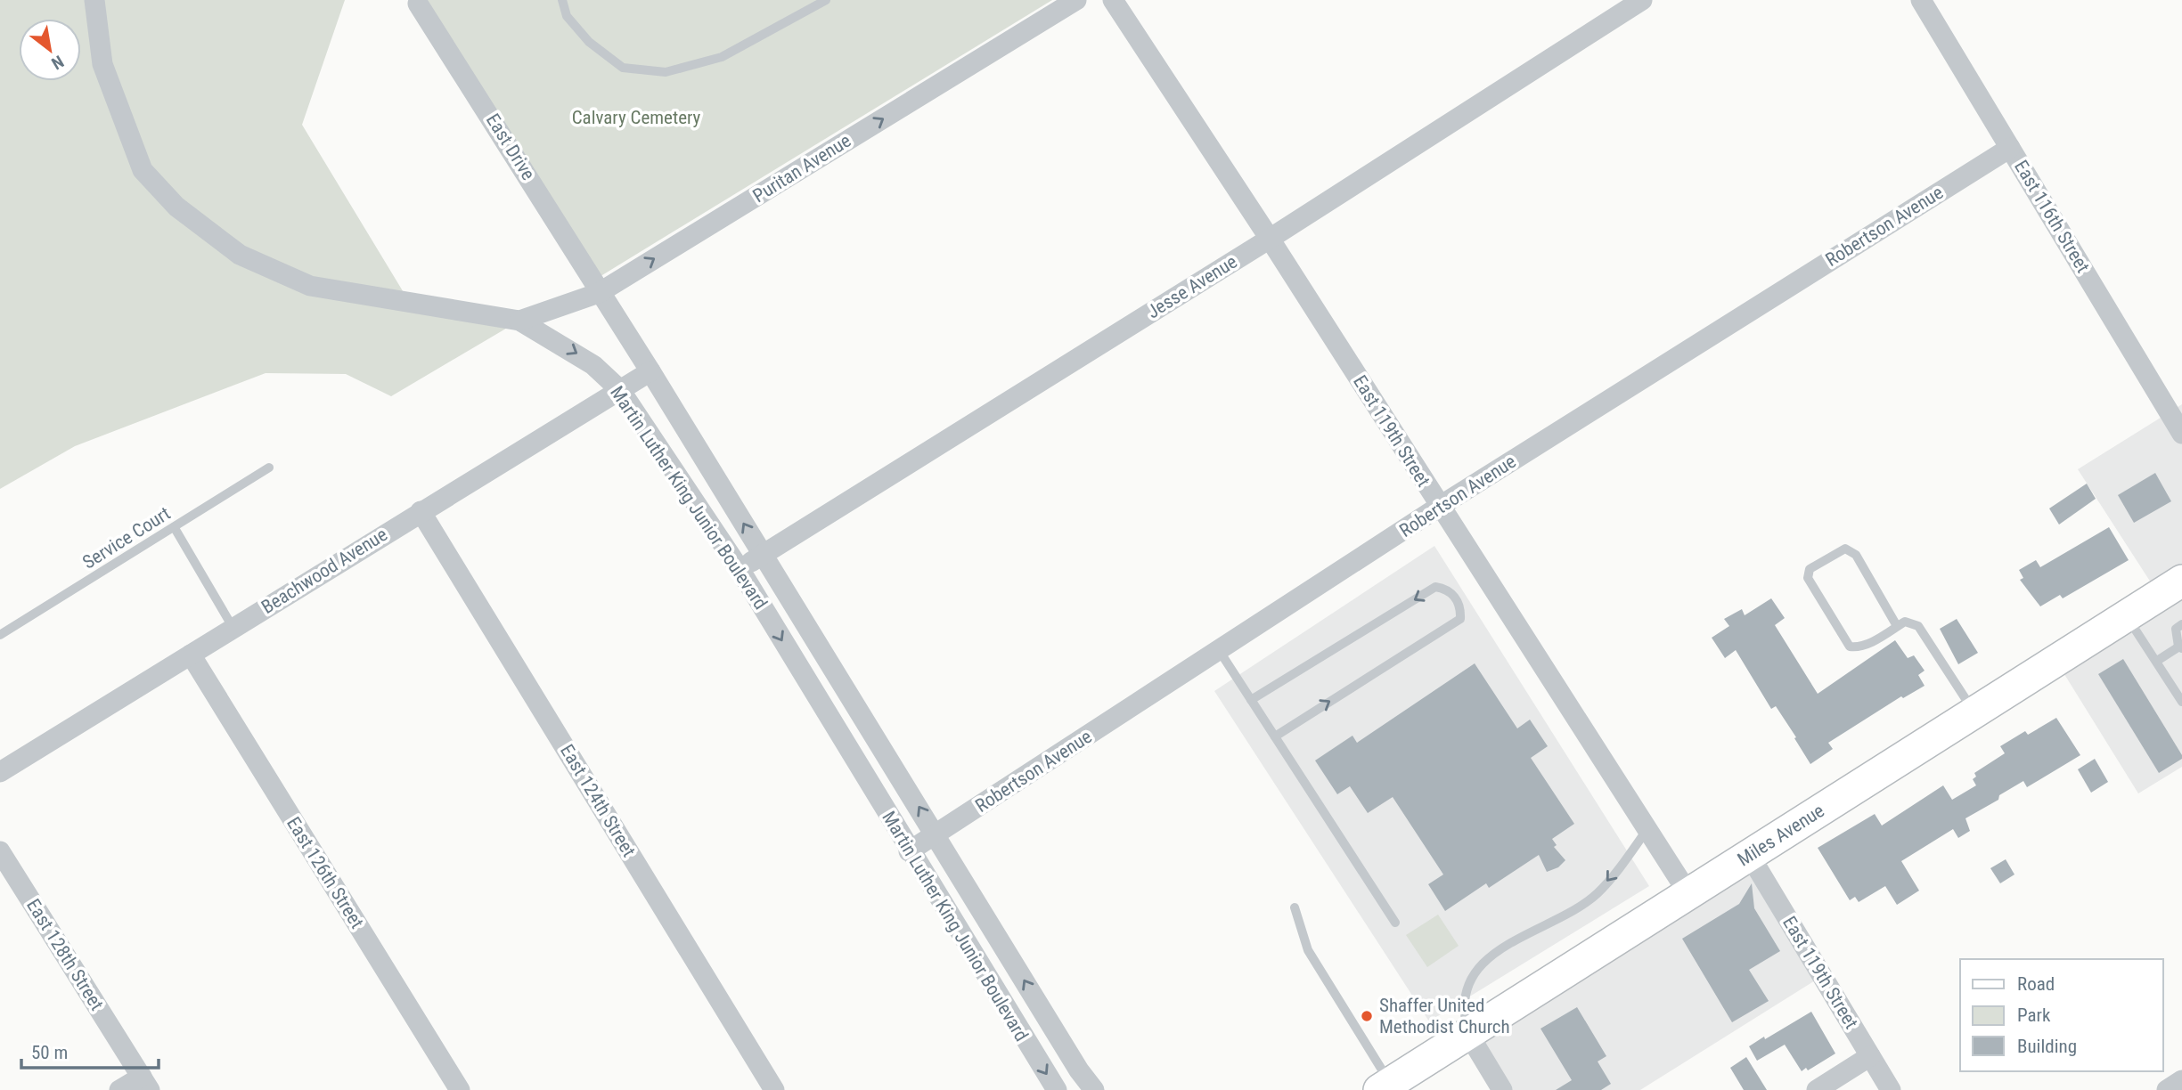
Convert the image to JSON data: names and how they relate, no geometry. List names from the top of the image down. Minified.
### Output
{"streets":{"main road":["Miles Avenue"],"street":["East Drive","Puritan Avenue","East 116th Street","Robertson Avenue","Jesse Avenue","East 119th Street","Martin Luther King Junior Boulevard","Beachwood Avenue","East 124th Street","East 126th Street","East 128th Street"],"lane":["Service Court"]},"crossings":[["East Drive","Puritan Avenue"],["East Drive","Martin Luther King Junior Boulevard"],["Puritan Avenue","Martin Luther King Junior Boulevard"],["East 116th Street","Robertson Avenue"],["Robertson Avenue","East 119th Street"],["Robertson Avenue","Martin Luther King Junior Boulevard"],["Jesse Avenue","East 119th Street"],["Jesse Avenue","Martin Luther King Junior Boulevard"],["East 119th Street","Miles Avenue"],["Martin Luther King Junior Boulevard","Beachwood Avenue"],["Beachwood Avenue","East 124th Street"],["Beachwood Avenue","East 126th Street"]],"one_way":["Puritan Avenue"],"parks":["Calvary Cemetery"],"places":["Shaffer United Methodist Church"],"legend":["Road","Park","Building"],"scale_bar":"50 m","north":"bottom right"}
